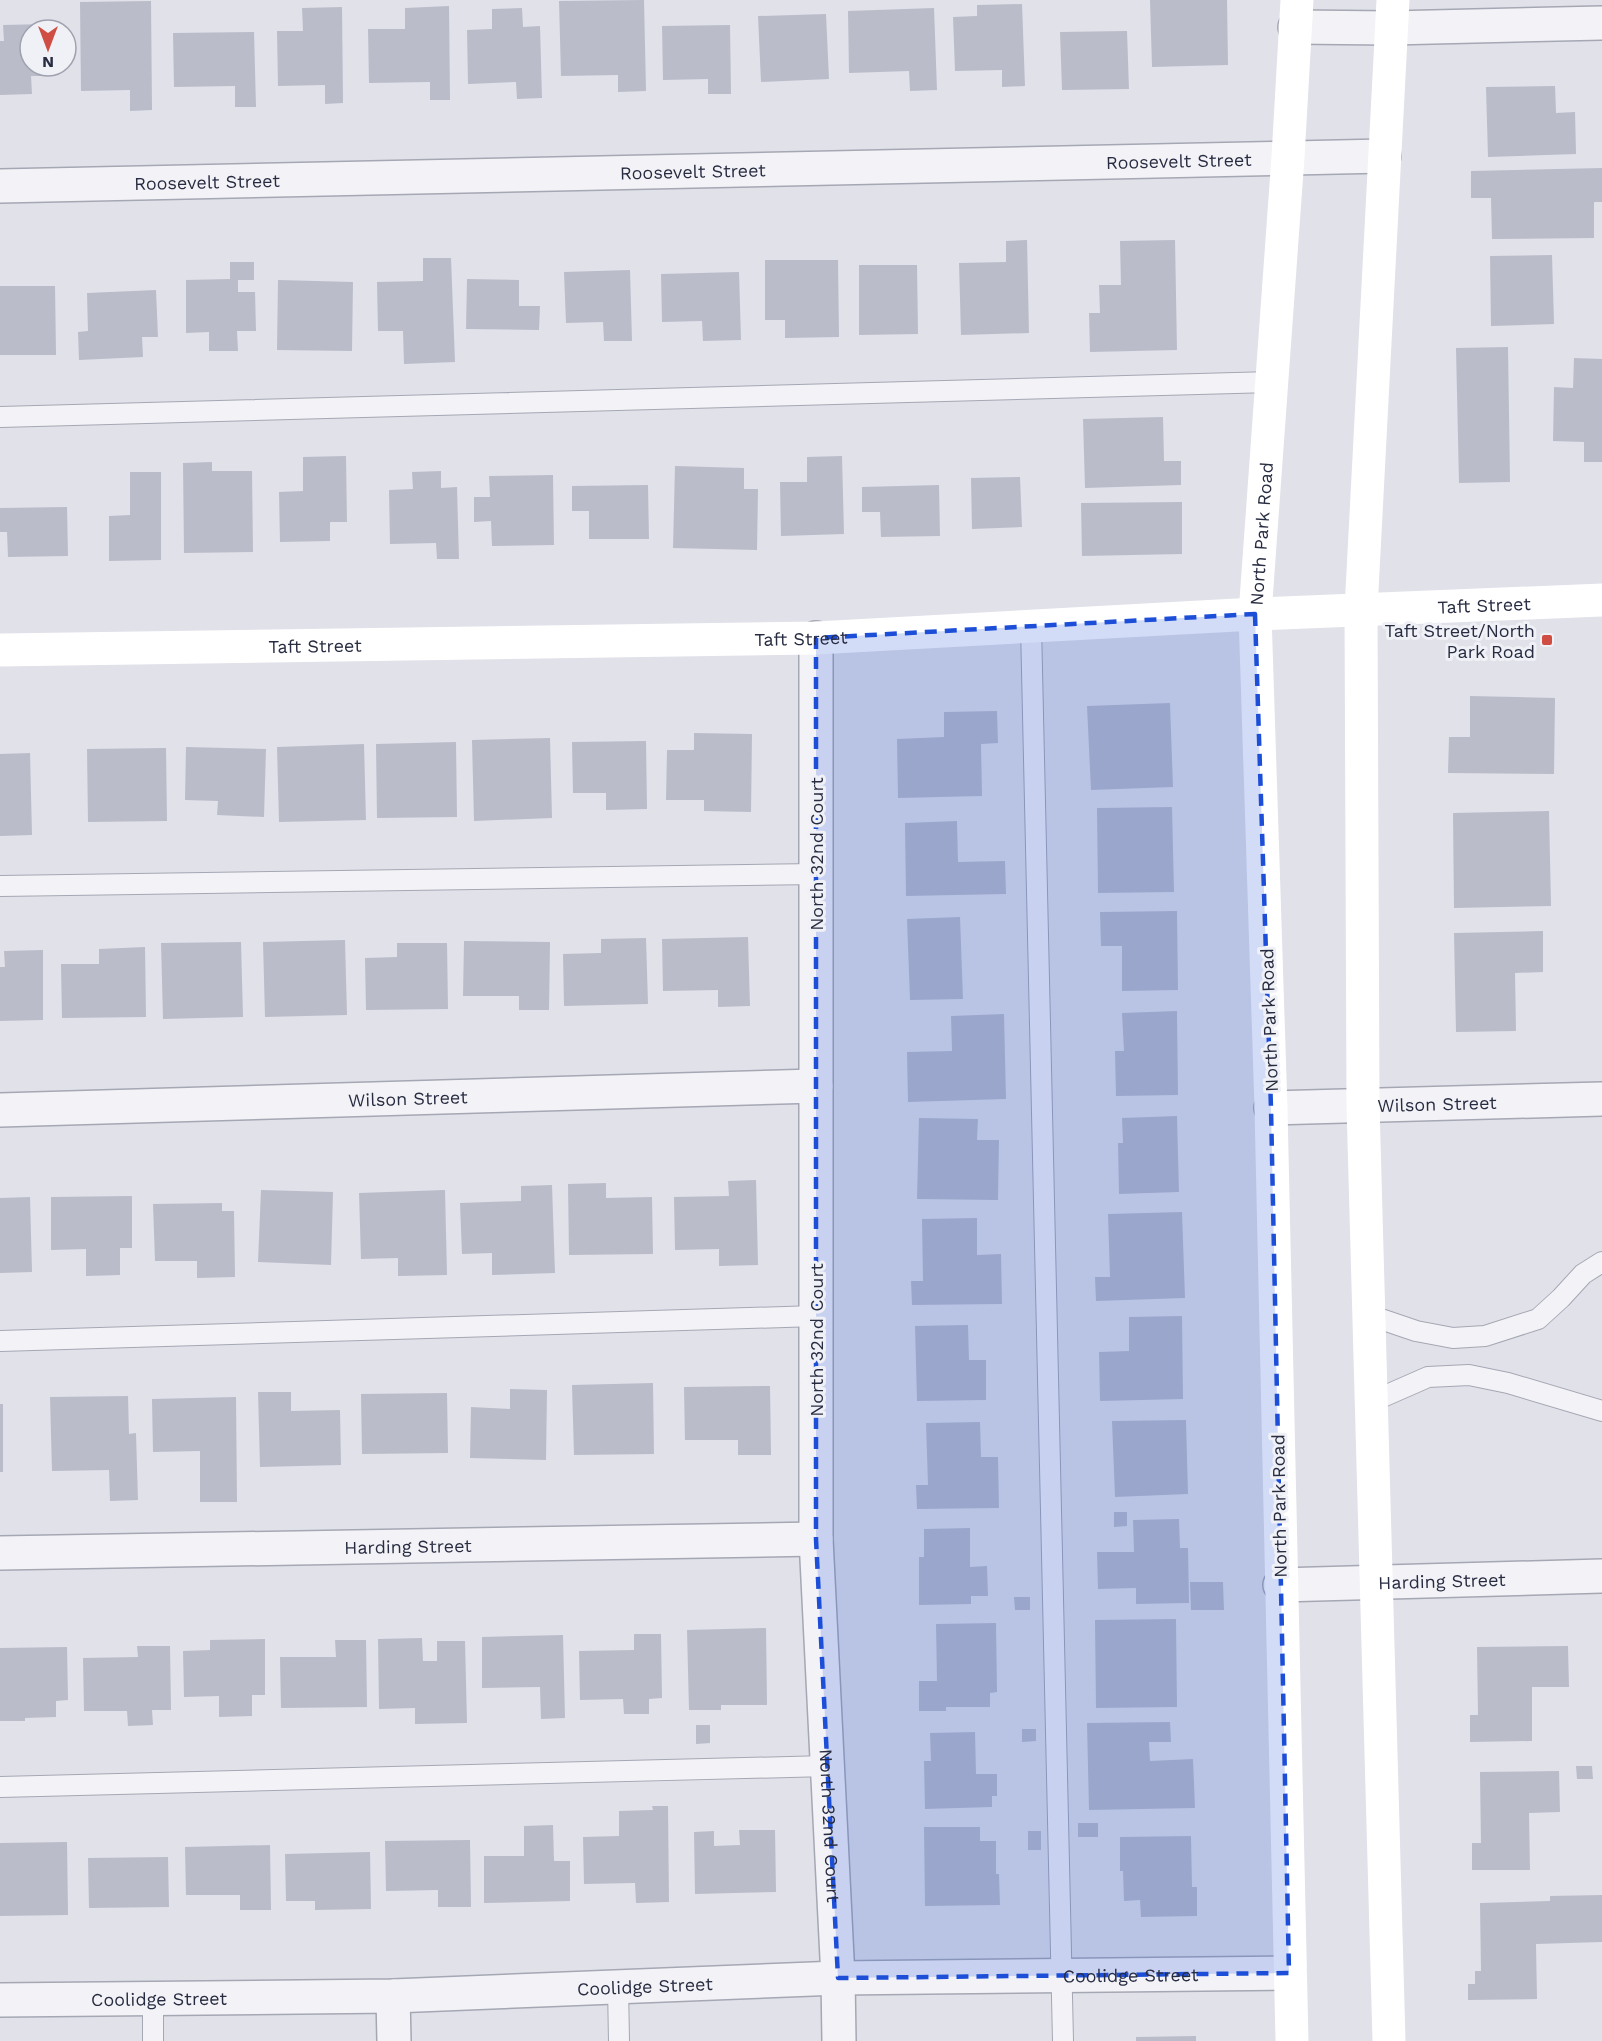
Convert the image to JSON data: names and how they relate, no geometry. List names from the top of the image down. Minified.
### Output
{"streets":{"street":["Roosevelt Street","North Park Road","Taft Street","North 32nd Court","Wilson Street","Harding Street","Coolidge Street"]},"crossings":[["Roosevelt Street","North Park Road"],["North Park Road","Taft Street"],["North Park Road","Wilson Street"],["North Park Road","Harding Street"],["North Park Road","Coolidge Street"],["Taft Street","North 32nd Court"],["North 32nd Court","Wilson Street"],["North 32nd Court","Harding Street"],["North 32nd Court","Coolidge Street"]],"places":{"transit":["Taft Street/North Park Road"]},"north":"bottom"}
